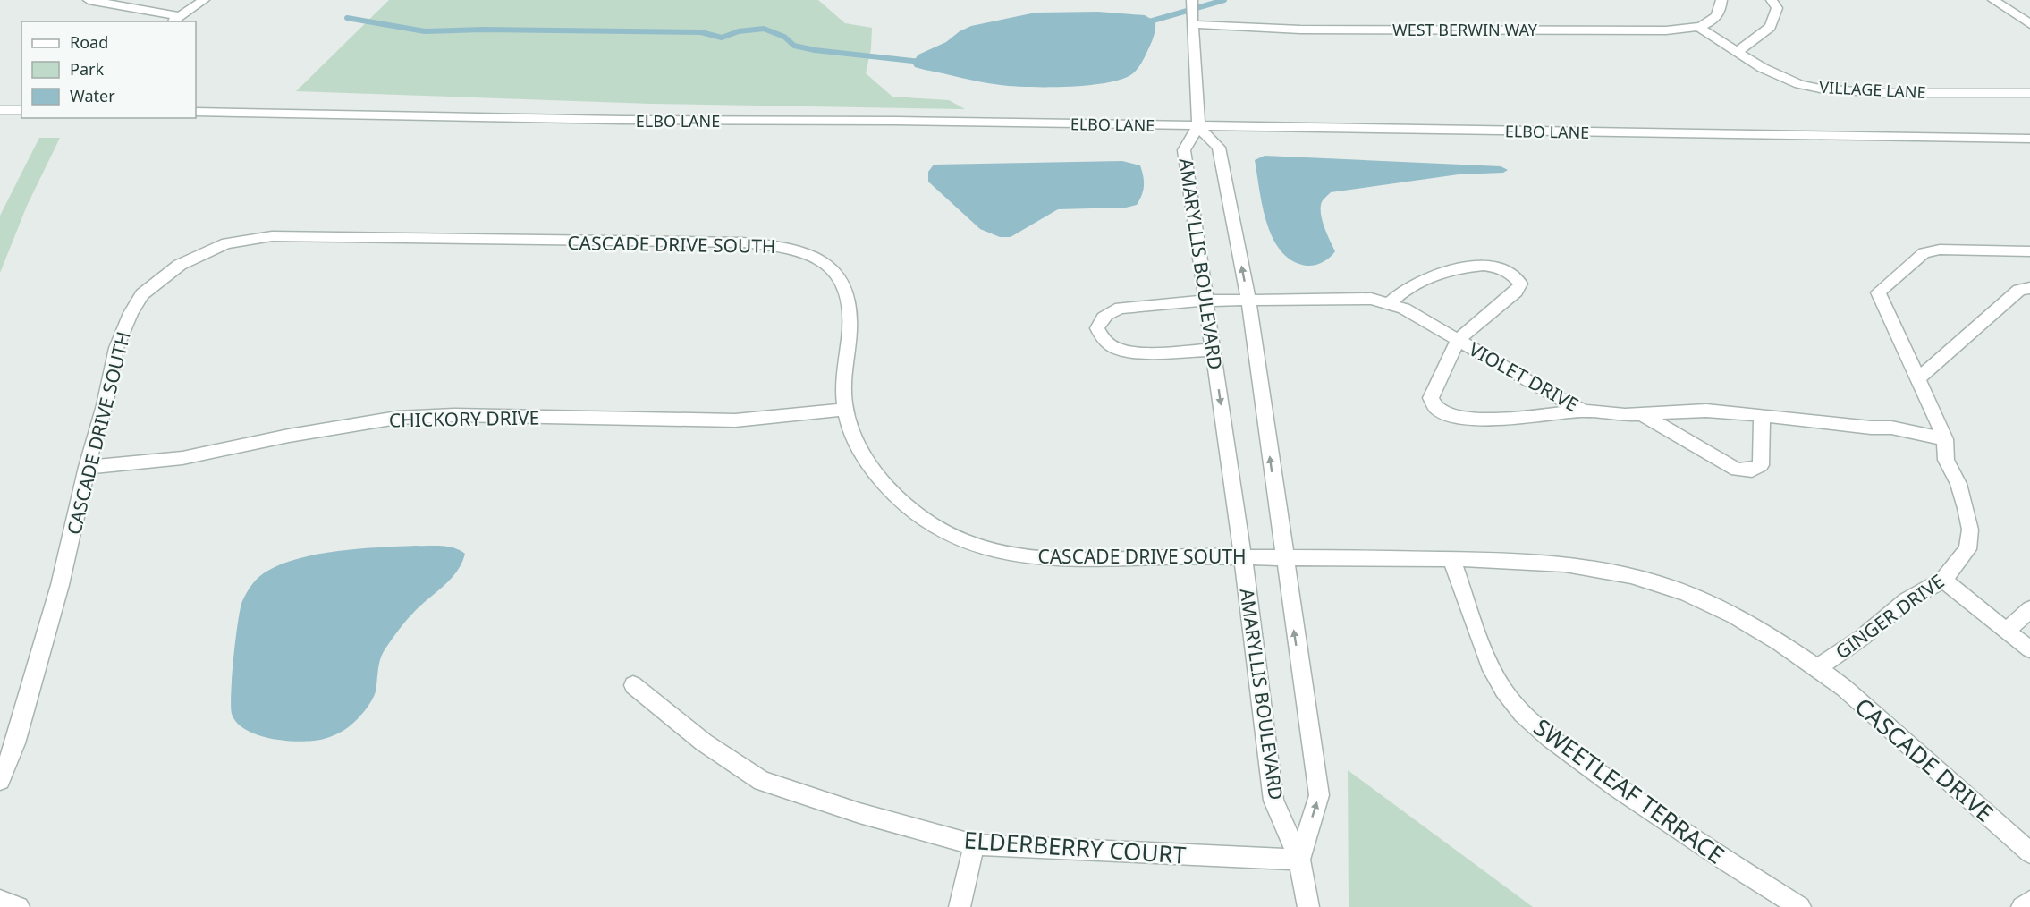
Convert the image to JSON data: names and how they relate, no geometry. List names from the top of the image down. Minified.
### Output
{"streets":{"street":["WEST BERWIN WAY","VILLAGE LANE","ELBO LANE","CASCADE DRIVE SOUTH","AMARYLLIS BOULEVARD","VIOLET DRIVE","CHICKORY DRIVE","GINGER DRIVE","CASCADE DRIVE","SWEETLEAF TERRACE","ELDERBERRY COURT"]},"crossings":[["WEST BERWIN WAY","VILLAGE LANE"],["ELBO LANE","AMARYLLIS BOULEVARD"],["CASCADE DRIVE SOUTH","AMARYLLIS BOULEVARD"],["CASCADE DRIVE SOUTH","CHICKORY DRIVE"],["CASCADE DRIVE SOUTH","GINGER DRIVE"],["CASCADE DRIVE SOUTH","CASCADE DRIVE"],["CASCADE DRIVE SOUTH","SWEETLEAF TERRACE"],["AMARYLLIS BOULEVARD","VIOLET DRIVE"],["AMARYLLIS BOULEVARD","ELDERBERRY COURT"],["VIOLET DRIVE","GINGER DRIVE"],["GINGER DRIVE","CASCADE DRIVE"]],"legend":["Road","Park","Water"]}
